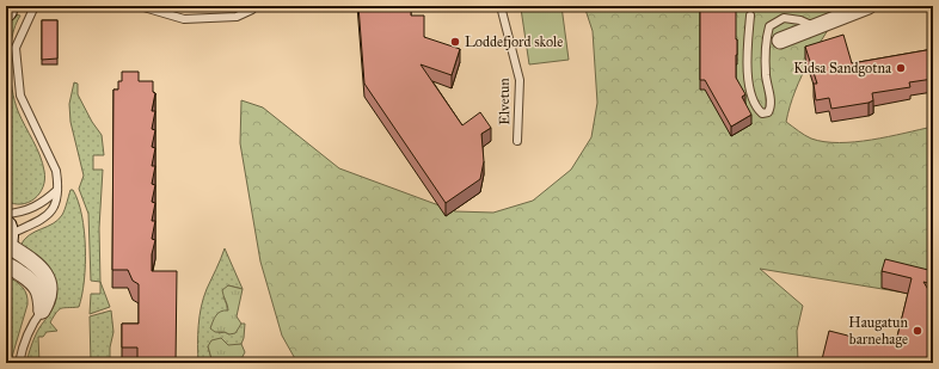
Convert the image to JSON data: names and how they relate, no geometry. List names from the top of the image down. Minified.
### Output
{"streets":{"lane":["Elvetun"]},"places":["Loddefjord skole","Kidsa Sandgotna","Haugatun barnehage"]}
